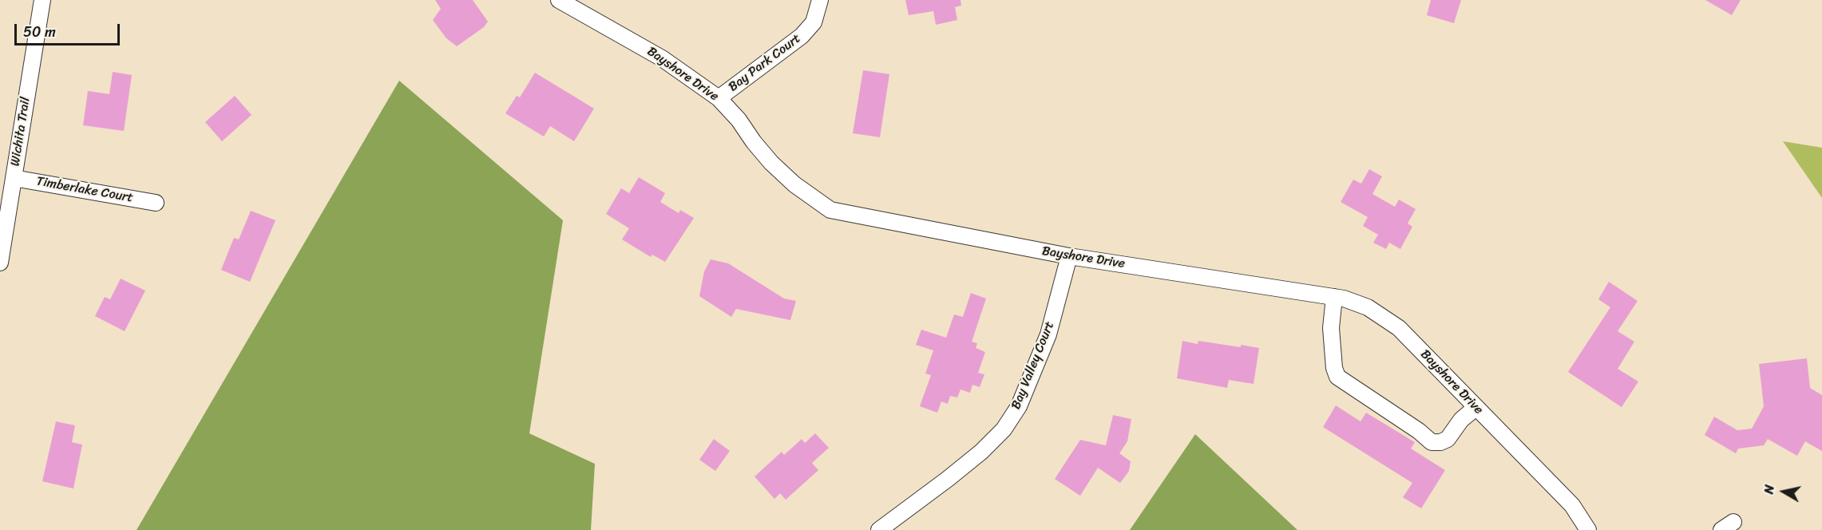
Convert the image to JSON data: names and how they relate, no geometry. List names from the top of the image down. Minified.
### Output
{"streets":{"street":["Bay Park Court","Bayshore Drive","Wichita Trail","Timberlake Court","Bay Valley Court"]},"crossings":[["Bay Park Court","Bayshore Drive"],["Bayshore Drive","Bay Valley Court"],["Wichita Trail","Timberlake Court"]],"scale_bar":"50 m","north":"left"}
